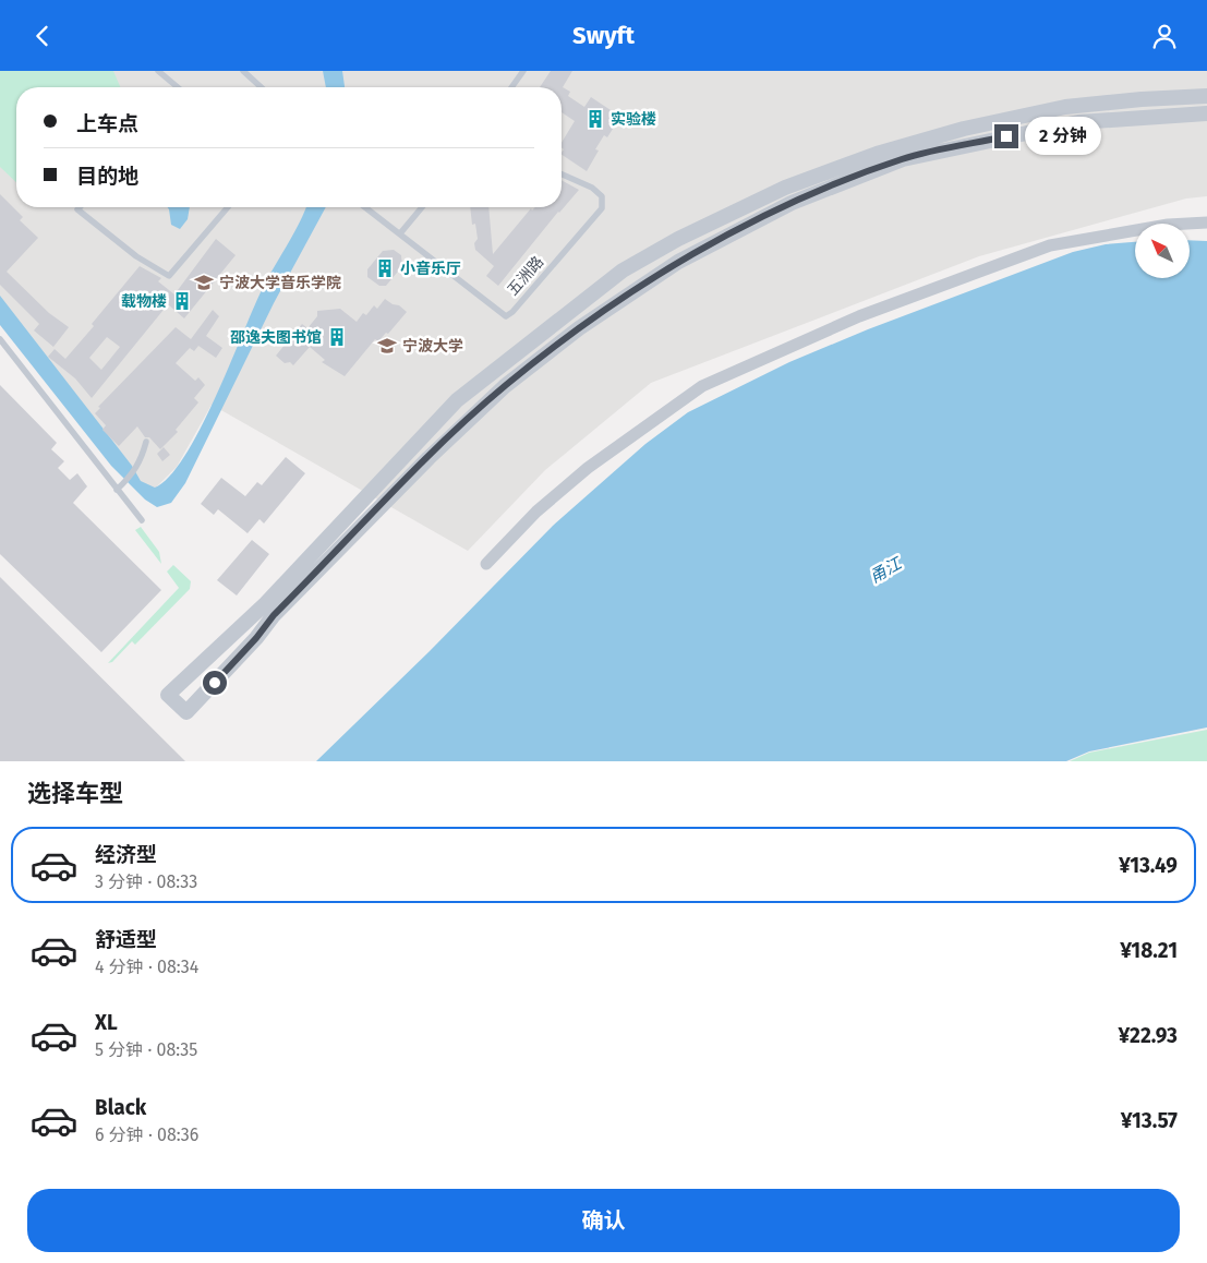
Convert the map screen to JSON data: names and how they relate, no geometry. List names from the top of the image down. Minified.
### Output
{"streets":{"lane":["五洲路"]},"water":["甬江"],"places":{"building":["实验楼","小音乐厅","载物楼","邵逸夫图书馆"],"school or university":["宁波大学音乐学院","宁波大学"]},"north":"top left","page":{"header":"Swyft","banner":["上车点","目的地"],"bubble":"2 分钟","heading":"选择车型","list":[{"name":"经济型","note":"3 分钟 · 08:33","value":"¥13.49"},{"name":"舒适型","note":"4 分钟 · 08:34","value":"¥18.21"},{"name":"XL","note":"5 分钟 · 08:35","value":"¥22.93"},{"name":"Black","note":"6 分钟 · 08:36","value":"¥13.57"}],"buttons":"确认"}}
